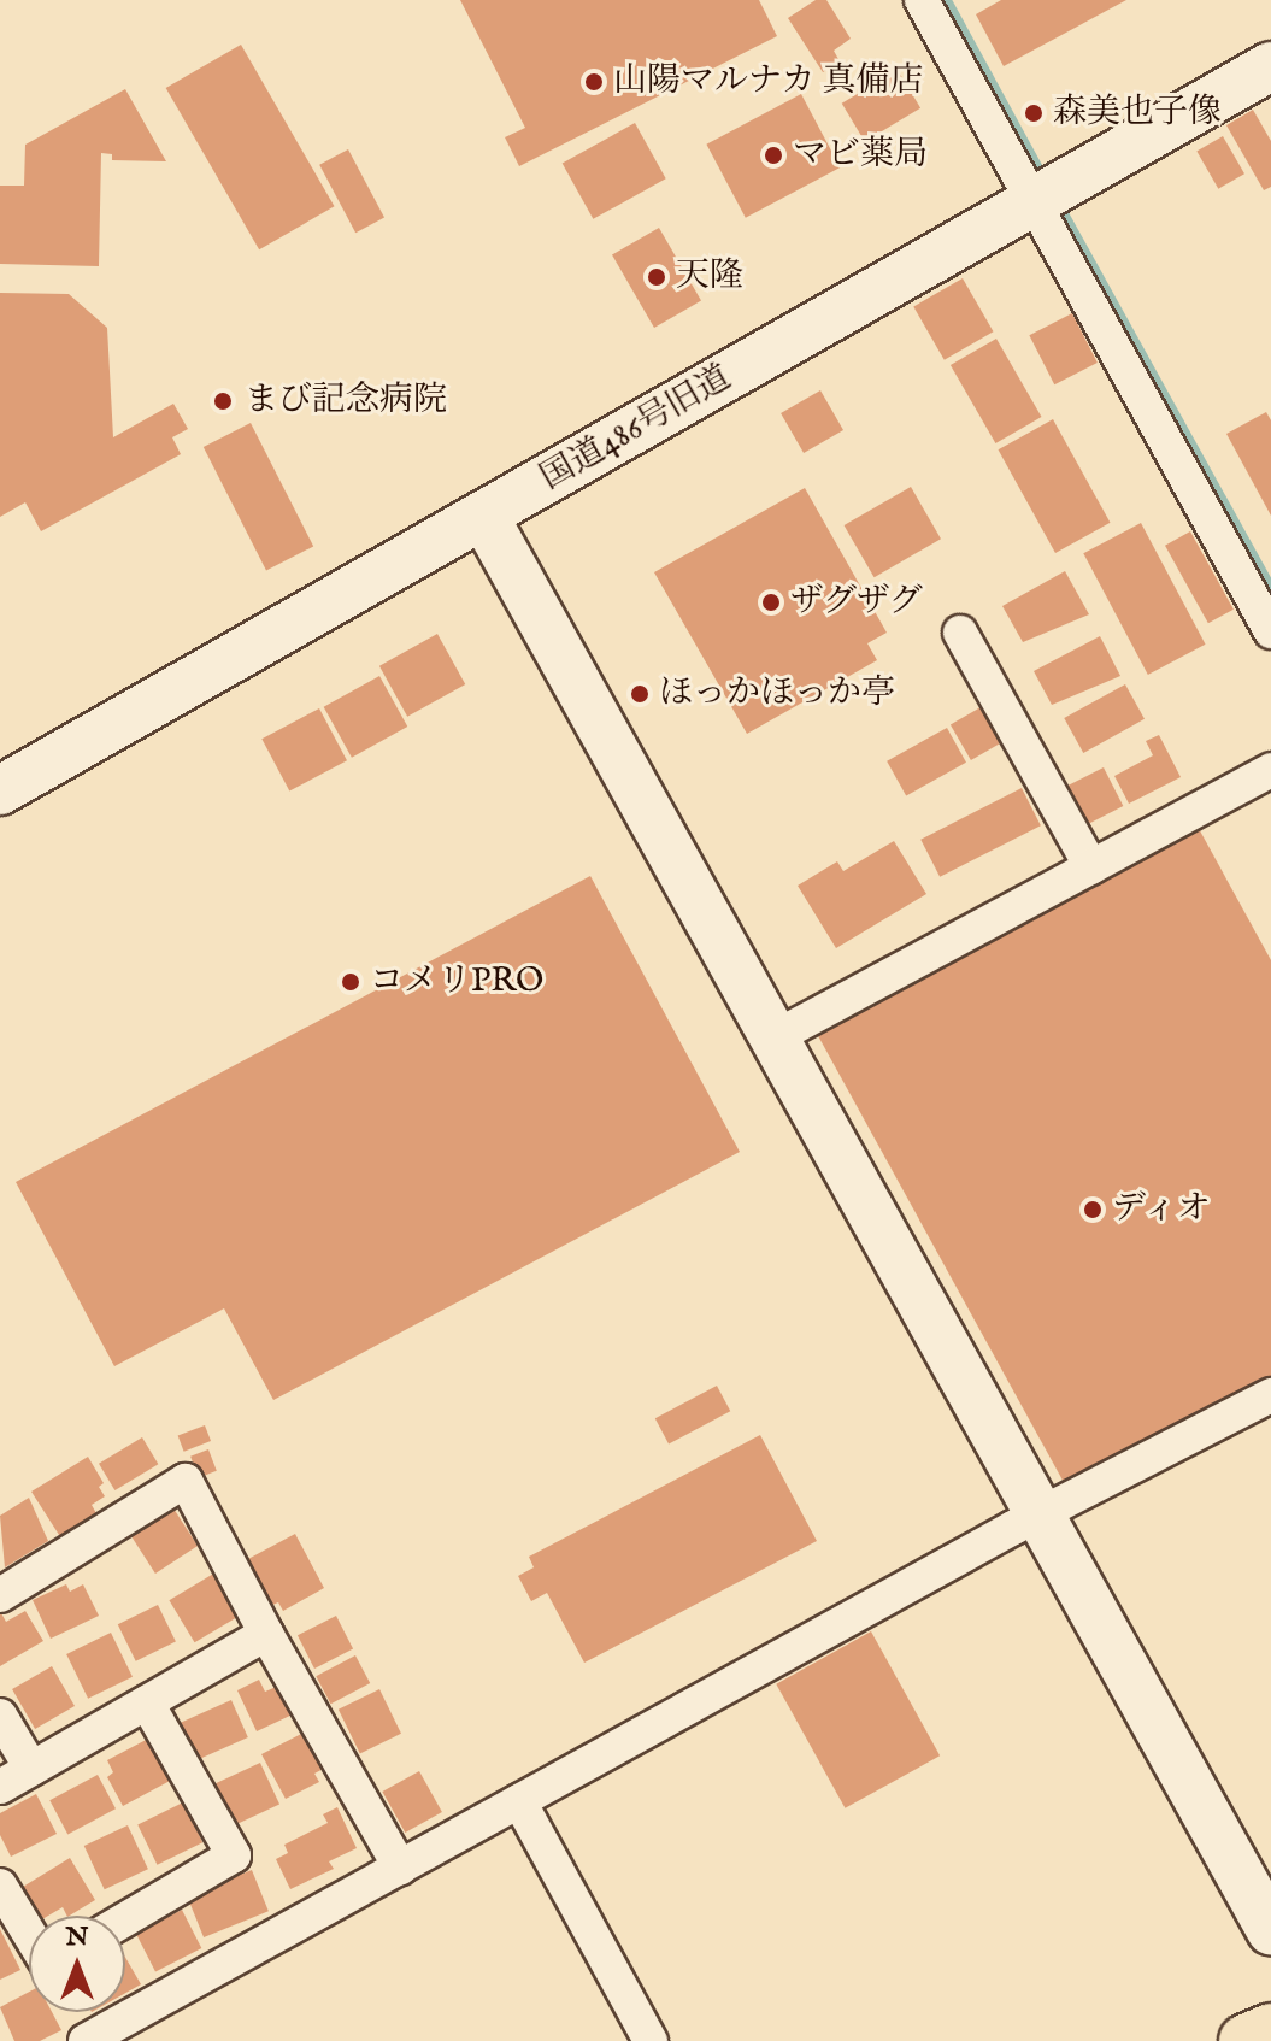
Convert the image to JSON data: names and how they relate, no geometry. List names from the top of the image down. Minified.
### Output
{"streets":{"street":["国道486号旧道"]},"places":["山陽マルナカ 真備店","森美也子像","マビ薬局","天隆","まび記念病院","ザグザグ","ほっかほっか亭","コメリPRO","ディオ"],"north":"top"}
